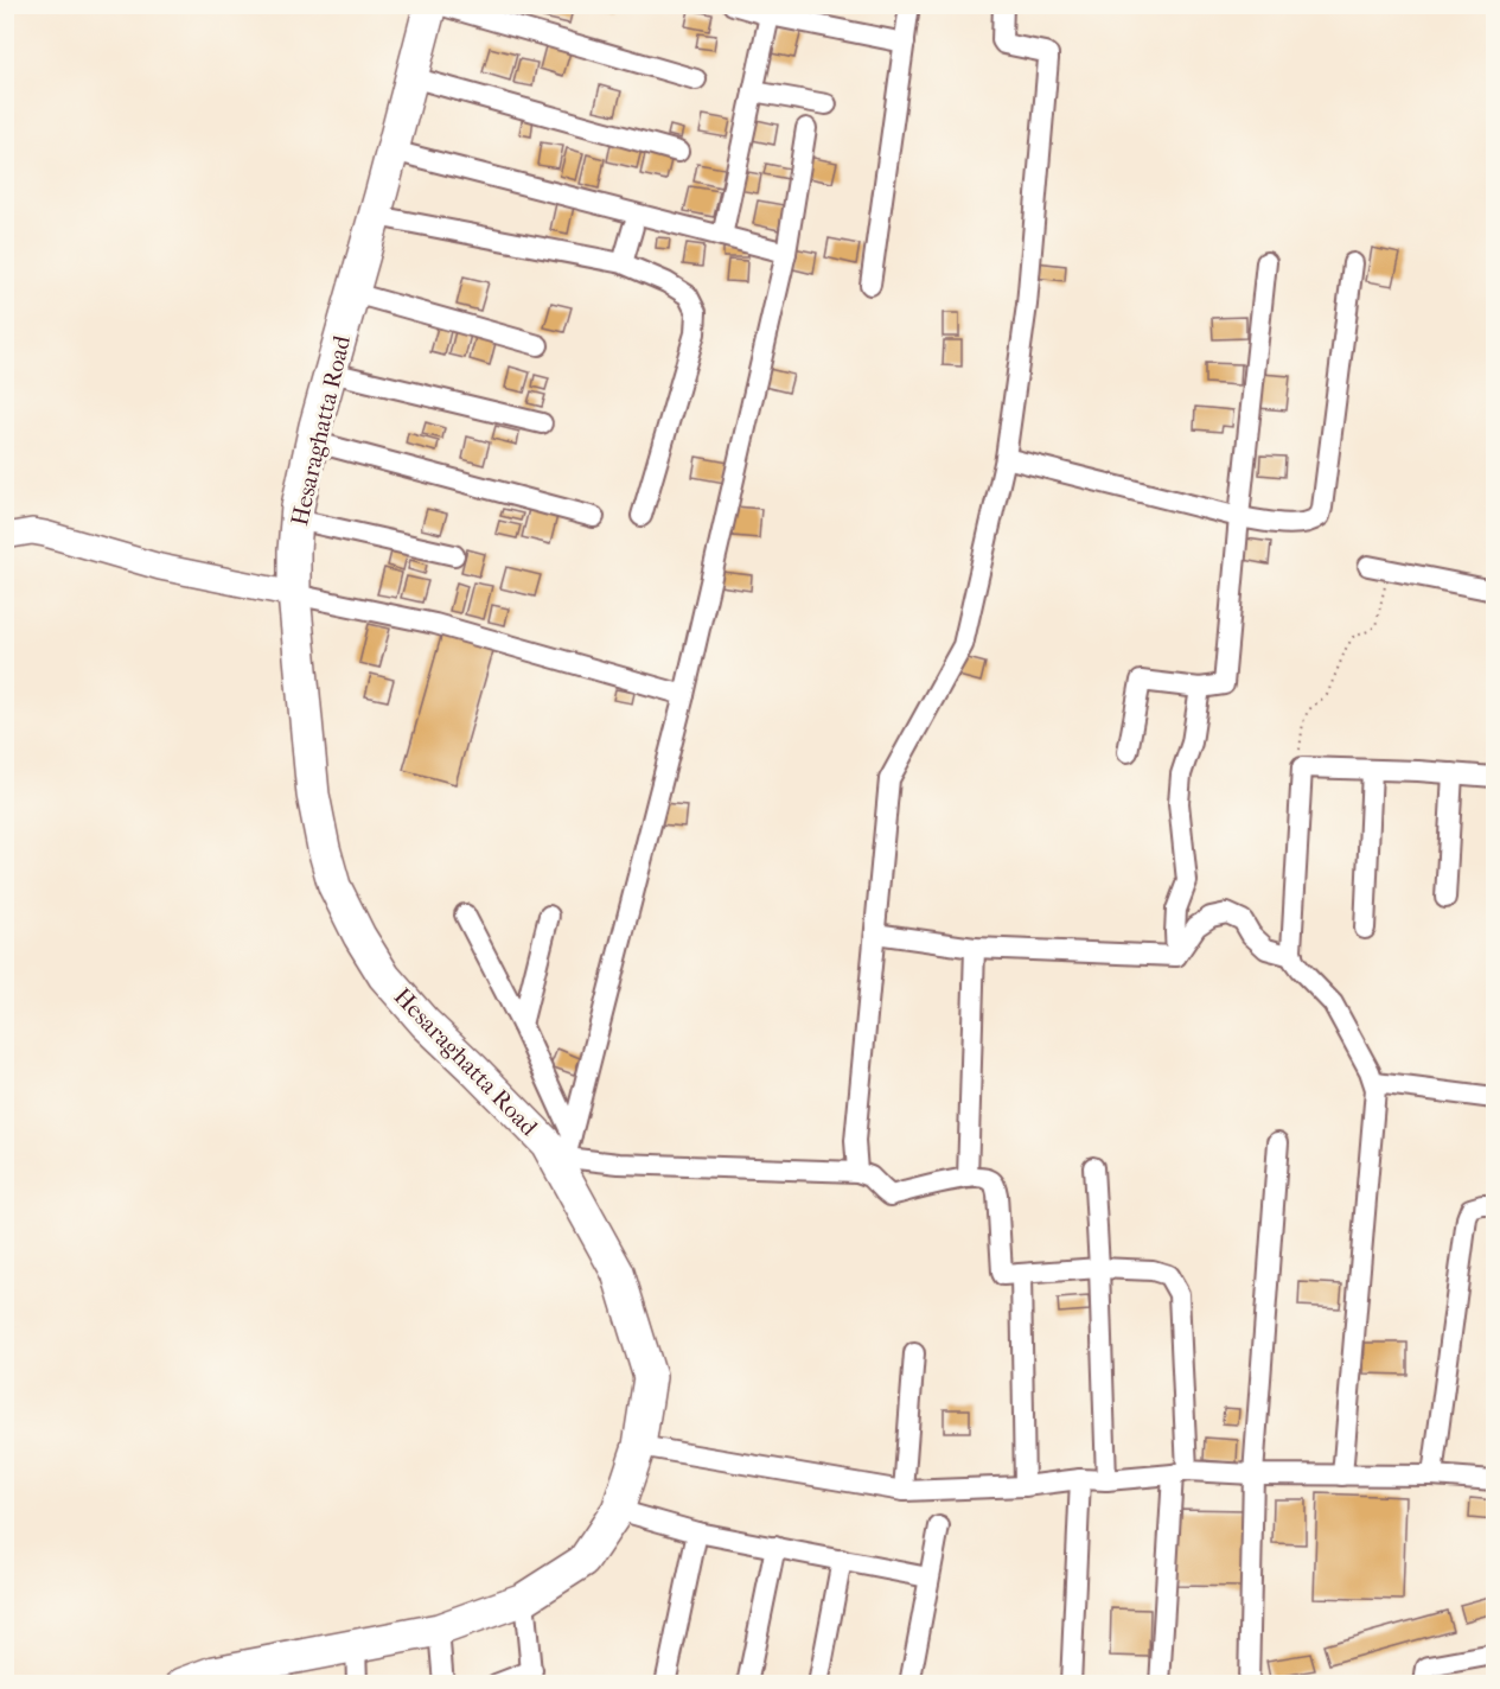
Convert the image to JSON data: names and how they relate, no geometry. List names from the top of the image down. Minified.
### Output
{"streets":{"main road":["Hesaraghatta Road"]}}
